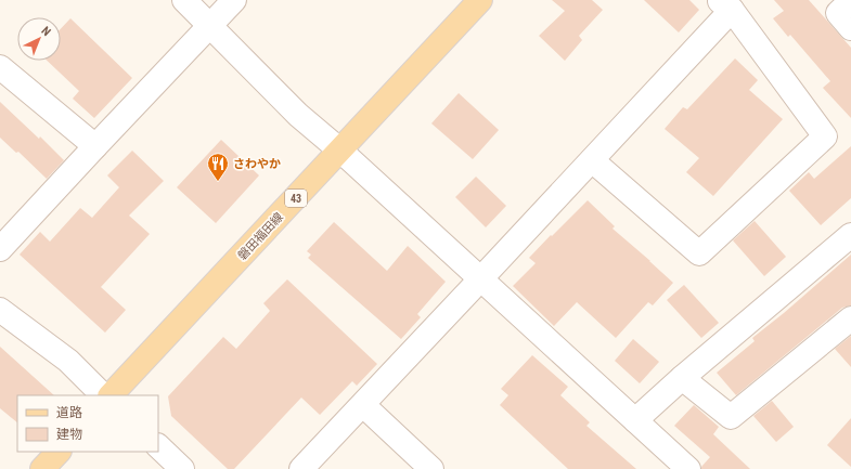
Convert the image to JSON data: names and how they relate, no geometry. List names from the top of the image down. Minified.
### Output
{"streets":{"main road":["43","磐田福田線"]},"places":{"restaurant":["さわやか"]},"legend":["道路","建物"],"north":"top right"}
